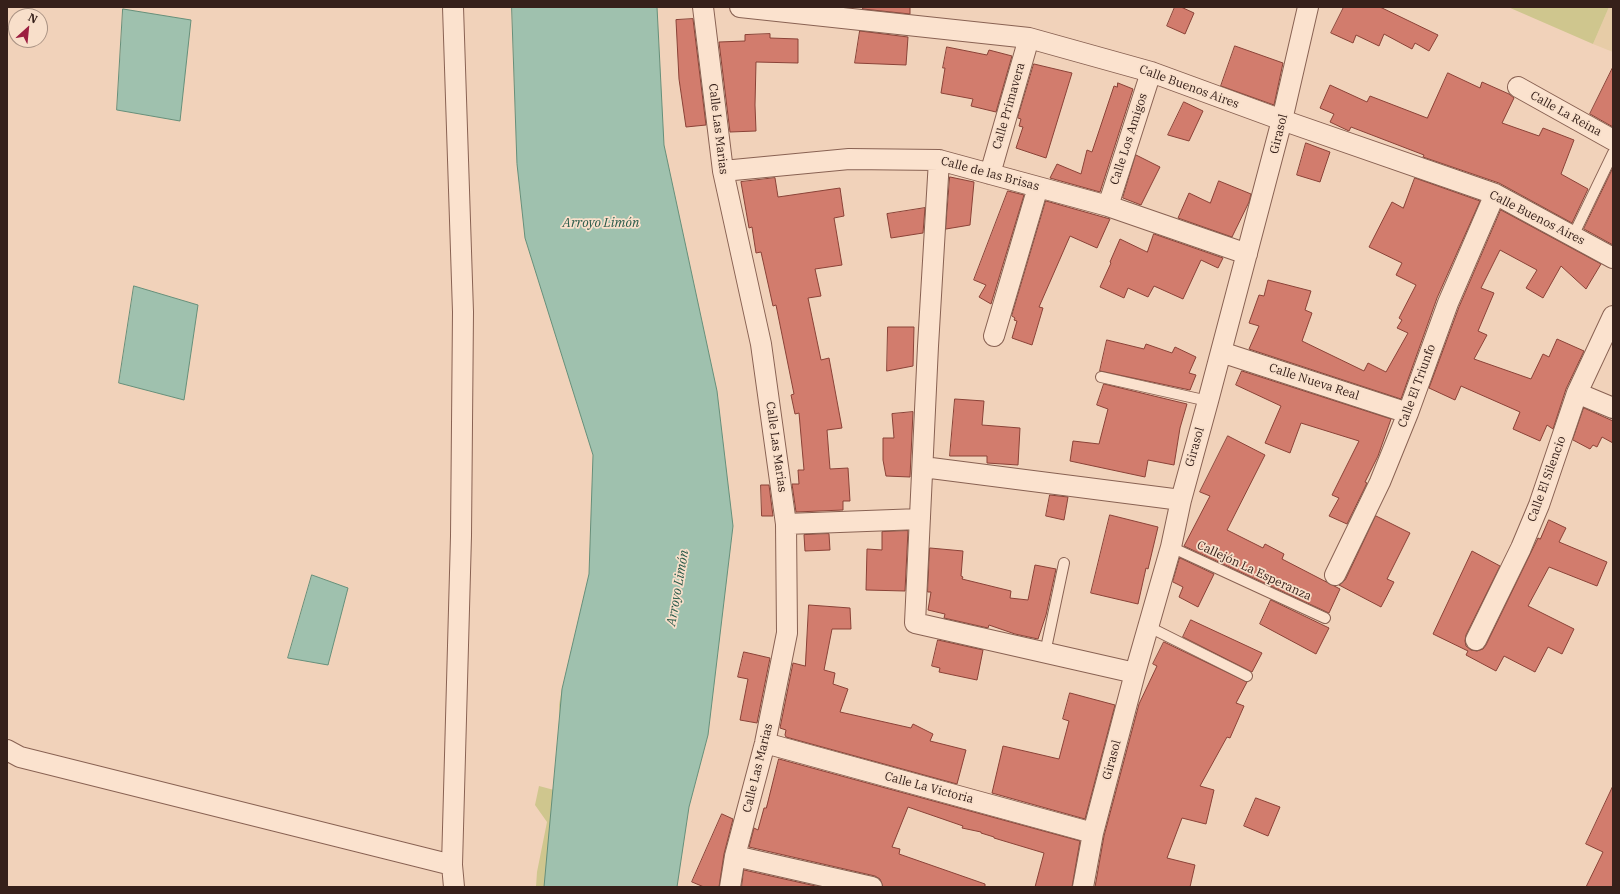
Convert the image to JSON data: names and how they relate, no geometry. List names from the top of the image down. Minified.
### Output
{"streets":{"street":["Calle Buenos Aires","Calle Primavera","Calle La Reina","Calle Las Marias","Girasol","Calle Los Amigos","Calle de las Brisas","Calle Nueva Real","Calle El Triunfo","Calle El Silencio","Calle La Victoria"],"lane":["Callejón La Esperanza"]},"crossings":[["Calle Buenos Aires","Calle Primavera"],["Calle Buenos Aires","Girasol"],["Calle Buenos Aires","Calle Los Amigos"],["Calle Buenos Aires","Calle El Triunfo"],["Calle Primavera","Calle de las Brisas"],["Calle Las Marias","Calle de las Brisas"],["Calle Las Marias","Calle La Victoria"],["Girasol","Calle de las Brisas"],["Girasol","Calle Nueva Real"],["Girasol","Callejón La Esperanza"],["Girasol","Calle La Victoria"],["Calle Los Amigos","Calle de las Brisas"],["Calle Nueva Real","Calle El Triunfo"]],"water":["Arroyo Limón"],"north":"top right"}
